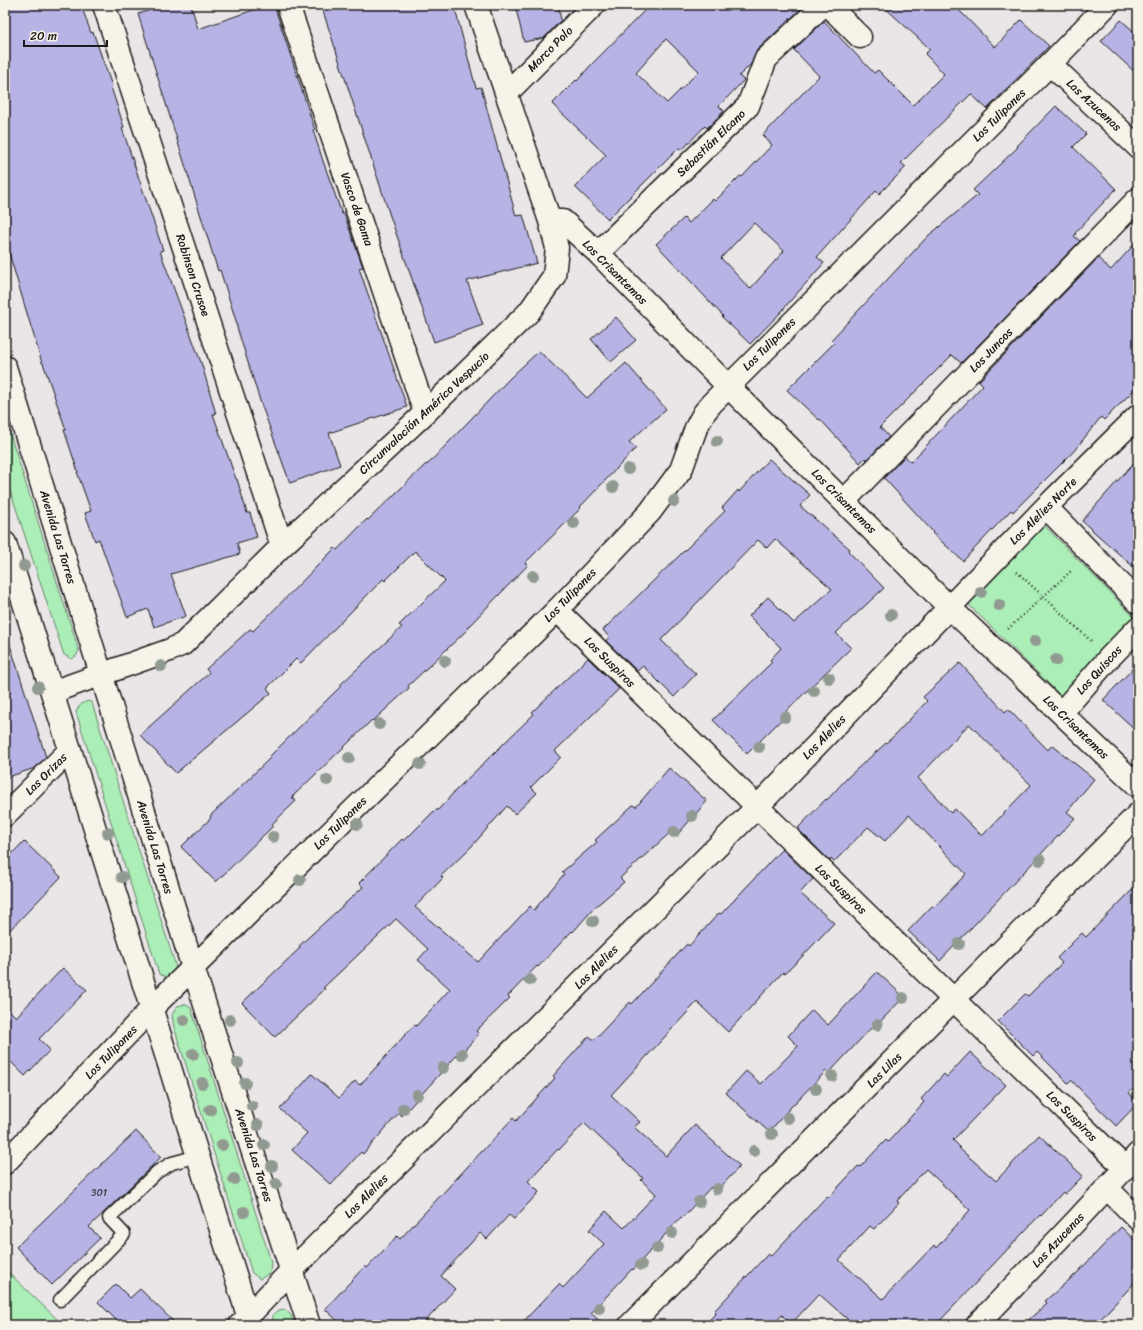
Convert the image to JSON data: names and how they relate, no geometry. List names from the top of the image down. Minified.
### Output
{"streets":{"street":["Marco Polo","Las Azucenas","Los Tulipanes","Sebastián Elcano","Vasco de Gama","Los Crisantemos","Robinson Crusoe","Los Juncos","Circunvalación Américo Vespucio","Los Alelies Norte","Avenida Las Torres","Los Suspiros","Los Quiscos","Los Alelies","Las Orizas","Las Lilas"]},"crossings":[["Marco Polo","Circunvalación Américo Vespucio"],["Las Azucenas","Los Tulipanes"],["Las Azucenas","Los Suspiros"],["Los Tulipanes","Los Crisantemos"],["Los Tulipanes","Avenida Las Torres"],["Los Tulipanes","Los Suspiros"],["Sebastián Elcano","Los Crisantemos"],["Vasco de Gama","Circunvalación Américo Vespucio"],["Los Crisantemos","Los Juncos"],["Los Crisantemos","Circunvalación Américo Vespucio"],["Los Crisantemos","Los Alelies Norte"],["Los Crisantemos","Los Quiscos"],["Los Crisantemos","Los Alelies"],["Robinson Crusoe","Circunvalación Américo Vespucio"],["Circunvalación Américo Vespucio","Avenida Las Torres"],["Los Alelies Norte","Los Alelies"],["Avenida Las Torres","Los Alelies"],["Los Suspiros","Los Alelies"],["Los Suspiros","Las Lilas"]],"house_numbers":["301"],"scale_bar":"20 m"}
